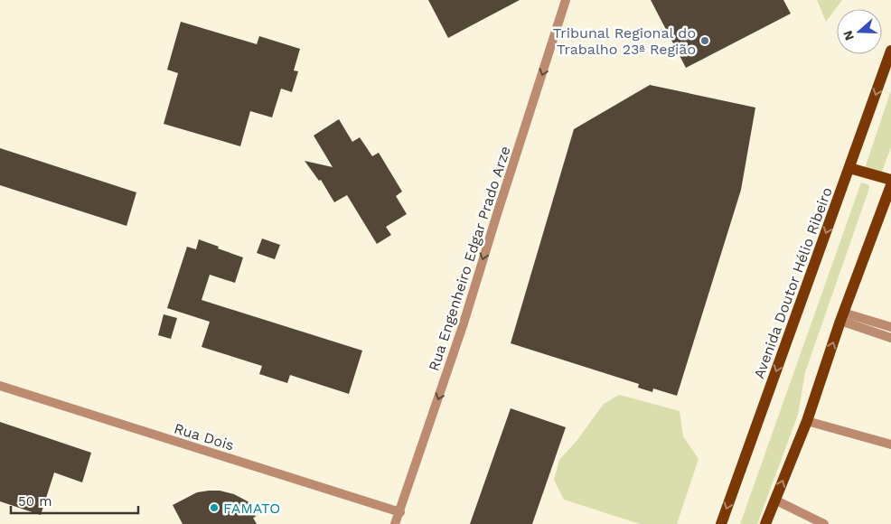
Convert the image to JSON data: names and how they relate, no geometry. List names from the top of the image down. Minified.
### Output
{"streets":{"main road":["Avenida Doutor Hélio Ribeiro"],"street":["Rua Engenheiro Edgar Prado Arze","Rua Dois"]},"crossings":[["Rua Engenheiro Edgar Prado Arze","Rua Dois"]],"one_way":["Rua Engenheiro Edgar Prado Arze"],"places":["Tribunal Regional do Trabalho 23ª Região","FAMATO"],"scale_bar":"50 m","north":"left"}
